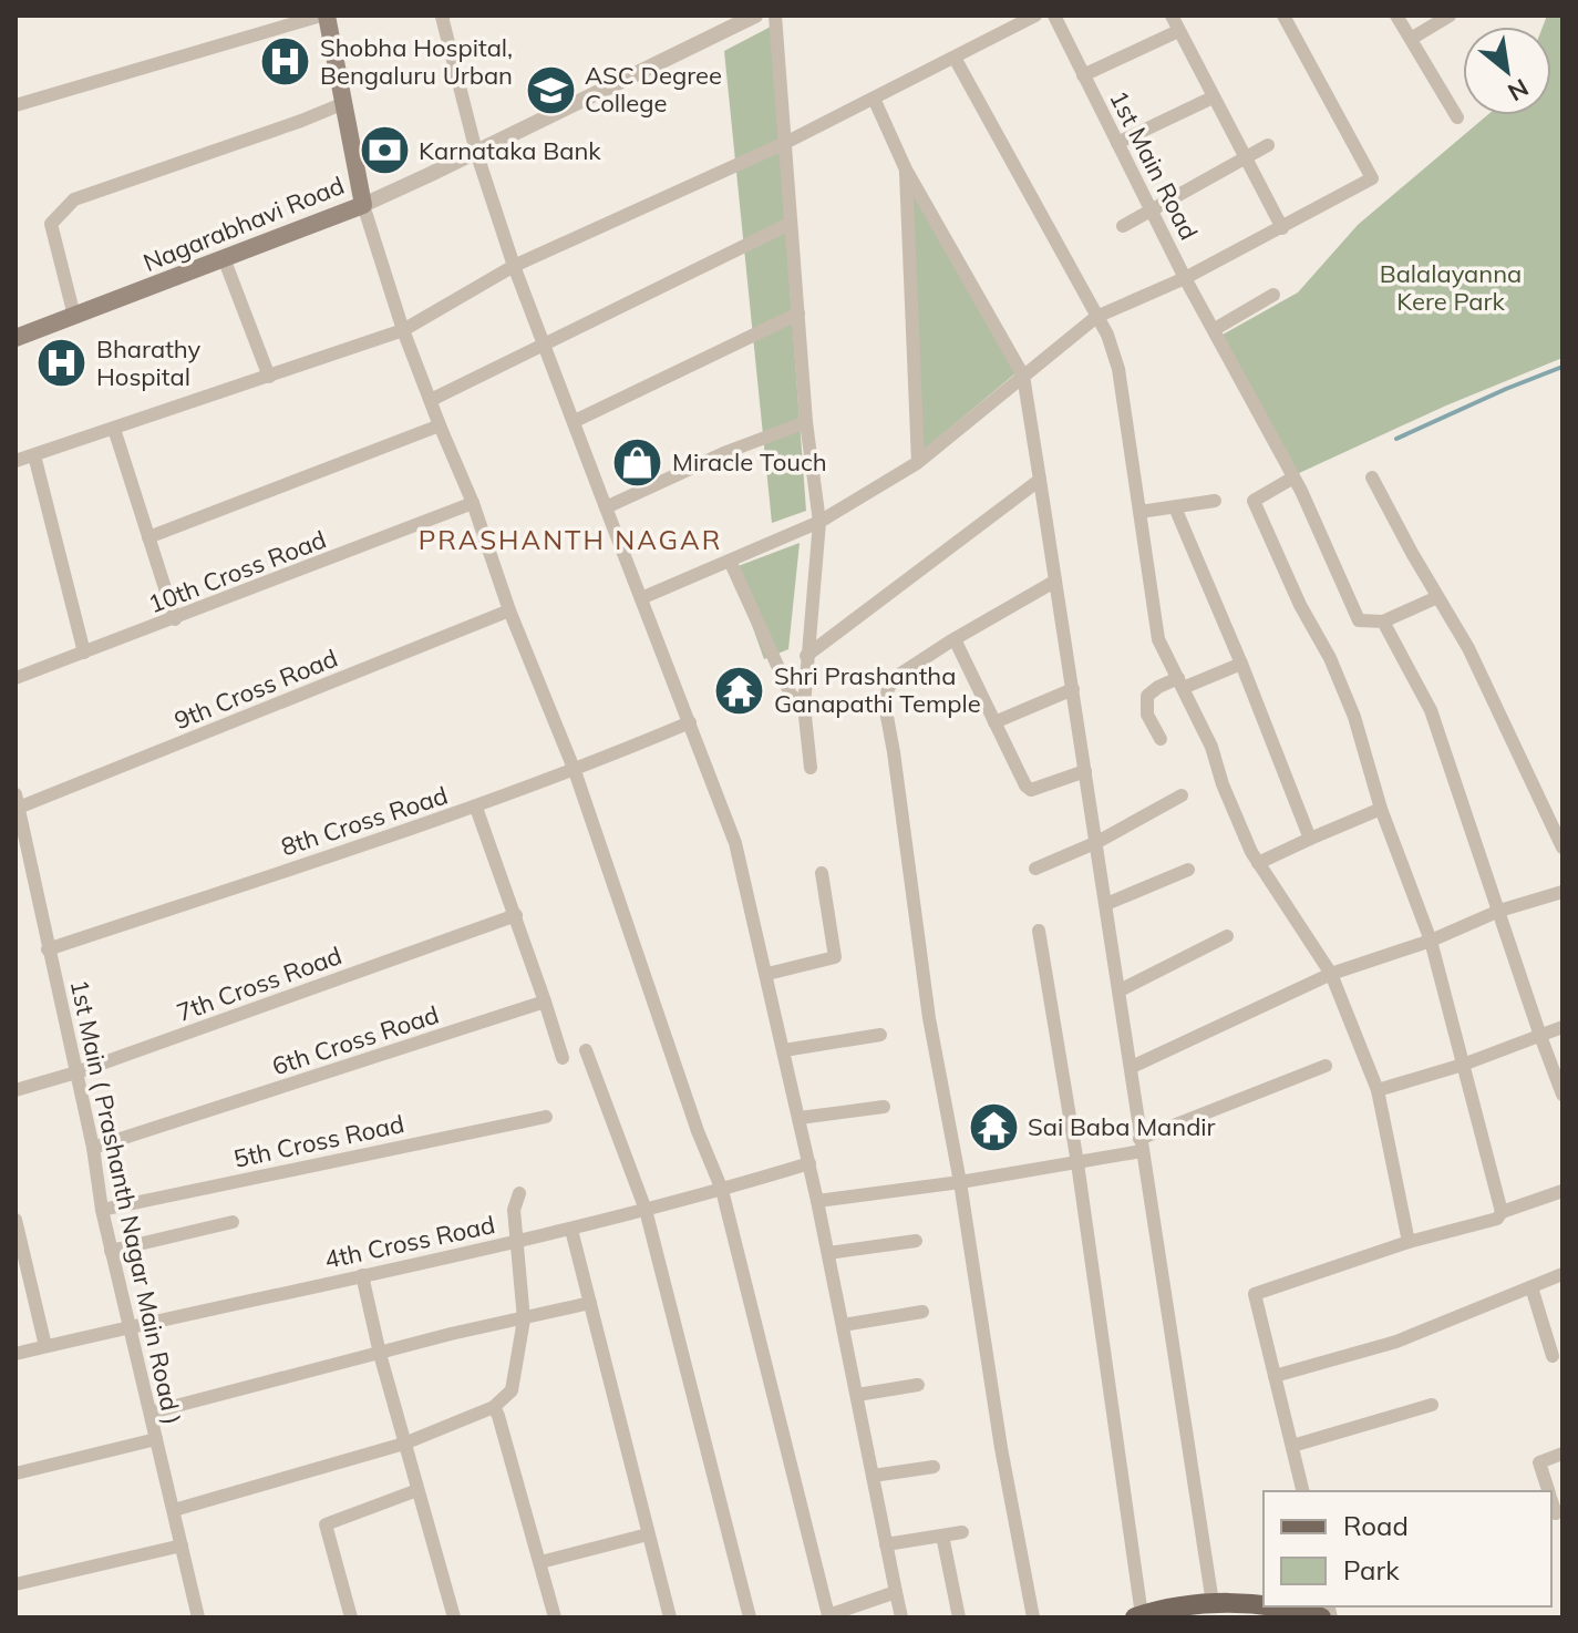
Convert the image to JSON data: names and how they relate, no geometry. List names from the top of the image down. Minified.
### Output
{"streets":{"main road":["Nagarabhavi Road"],"street":["1st Main Road","10th Cross Road","9th Cross Road","8th Cross Road","7th Cross Road","6th Cross Road","5th Cross Road","1st Main ( Prashanth Nagar Main Road )","4th Cross Road"]},"crossings":[["9th Cross Road","1st Main ( Prashanth Nagar Main Road )"],["8th Cross Road","1st Main ( Prashanth Nagar Main Road )"],["7th Cross Road","1st Main ( Prashanth Nagar Main Road )"],["6th Cross Road","1st Main ( Prashanth Nagar Main Road )"],["5th Cross Road","1st Main ( Prashanth Nagar Main Road )"],["1st Main ( Prashanth Nagar Main Road )","4th Cross Road"]],"districts":["PRASHANTH NAGAR"],"parks":["Balalayanna Kere Park"],"places":{"hospital":["Shobha Hospital, Bengaluru Urban","Bharathy Hospital"],"school or university":["ASC Degree College"],"bank":["Karnataka Bank"],"shop":["Miracle Touch"],"temple":["Shri Prashantha Ganapathi Temple","Sai Baba Mandir"]},"legend":["Road","Park"],"north":"bottom right"}
